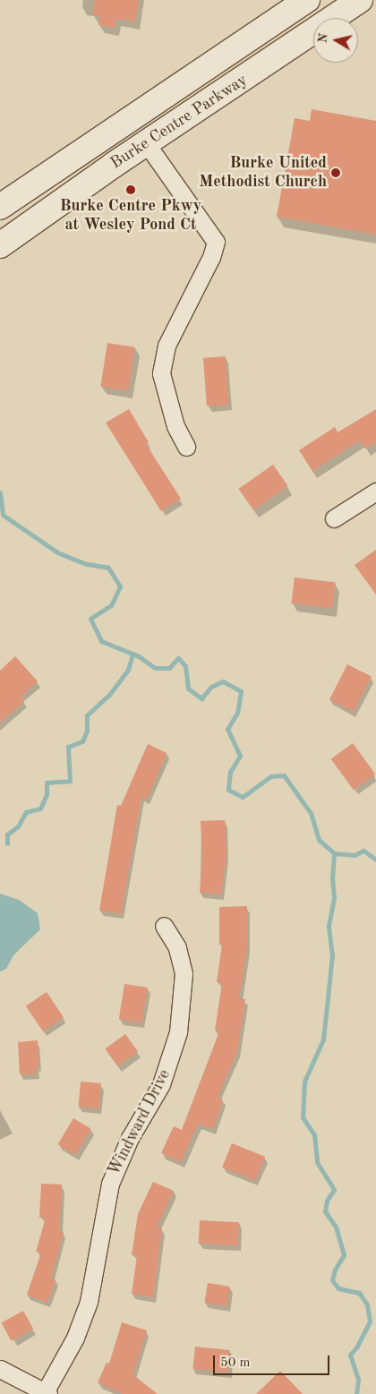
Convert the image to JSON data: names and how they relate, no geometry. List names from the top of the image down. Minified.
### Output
{"streets":{"main road":["Burke Centre Parkway"],"street":["Windward Drive"]},"places":["Burke United Methodist Church","Burke Centre Pkwy at Wesley Pond Ct"],"scale_bar":"50 m","north":"left"}
